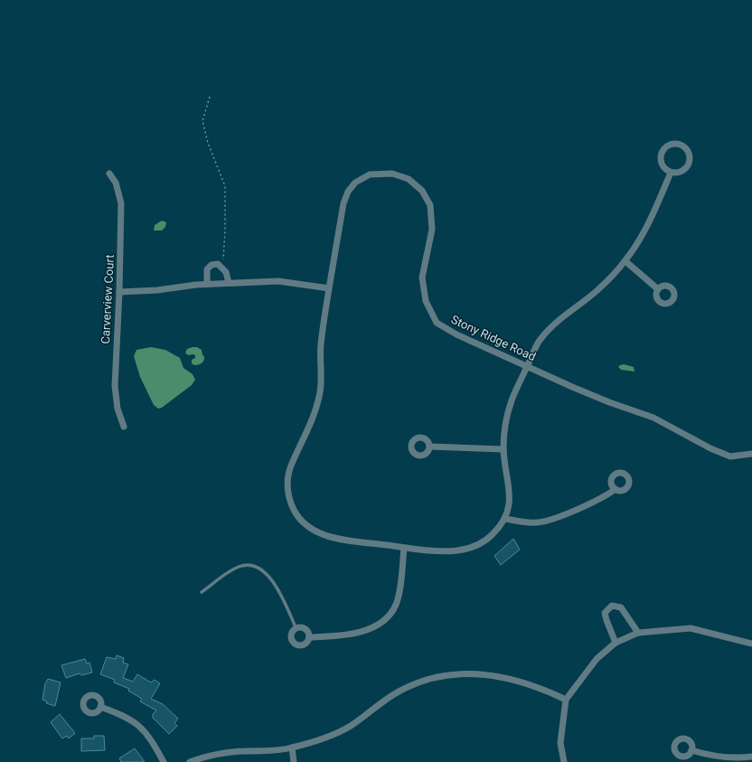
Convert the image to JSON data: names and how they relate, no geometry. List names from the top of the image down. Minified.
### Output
{"streets":{"street":["Carverview Court","Stony Ridge Road"]}}
